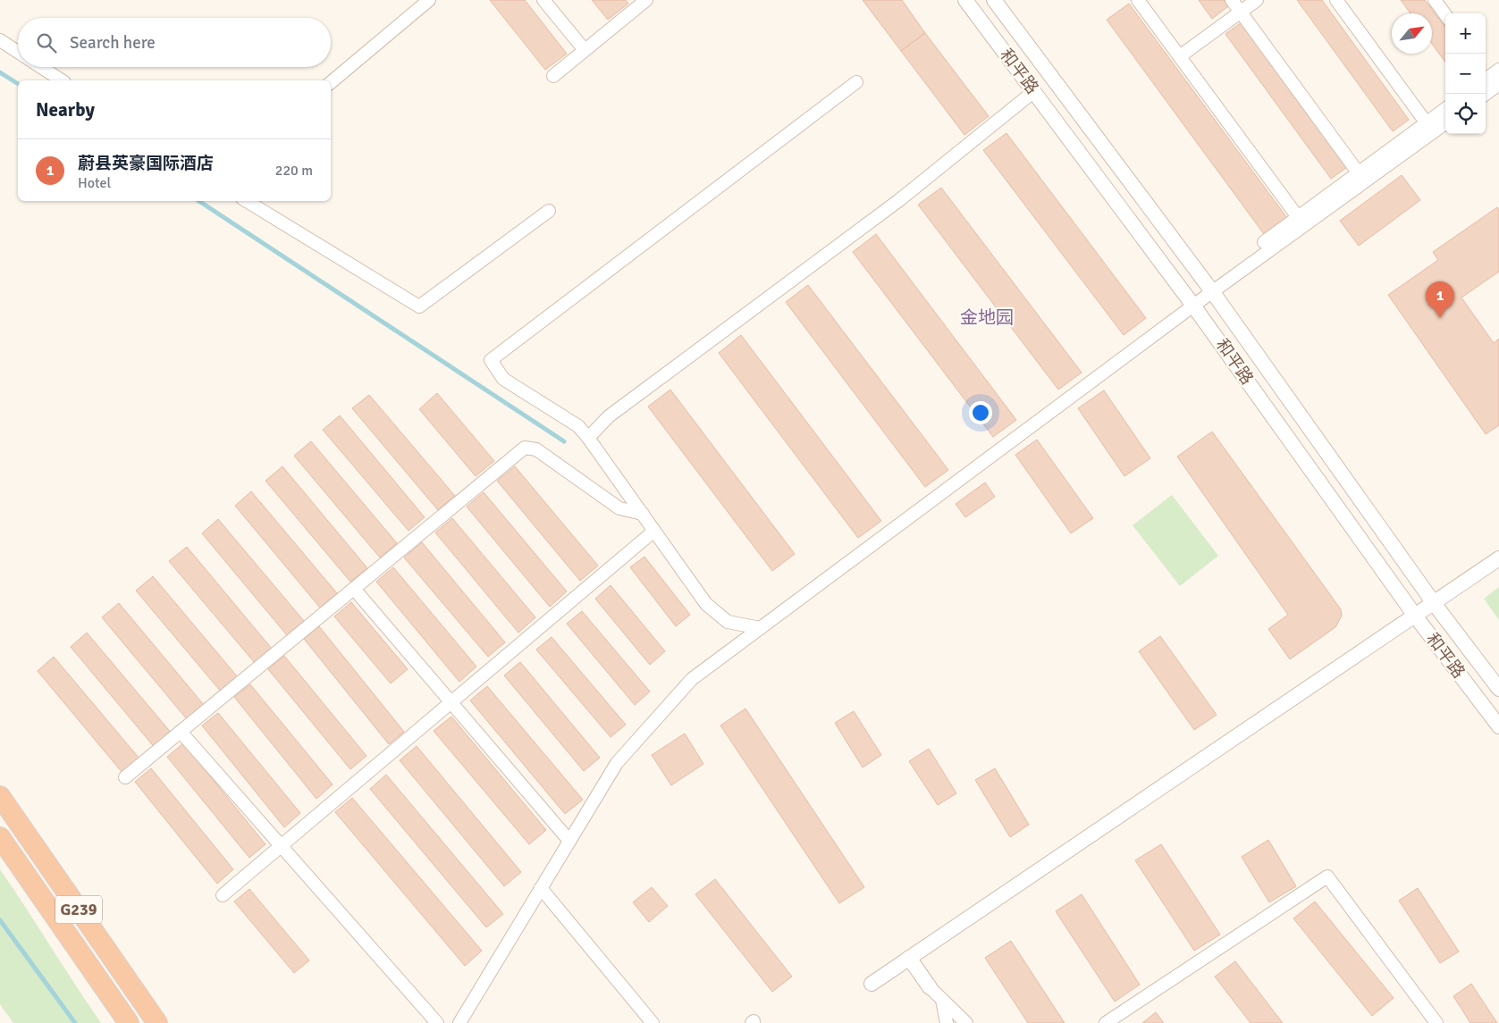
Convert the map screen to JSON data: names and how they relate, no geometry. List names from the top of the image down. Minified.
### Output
{"streets":{"highway":["G239"],"street":["和平路"]},"districts":["金地园"],"north":"top right","page":{"map_buttons":["+","−"],"search":"Search here","heading":"Nearby","list":[{"mark":"1","name":"蔚县英豪国际酒店","note":"Hotel","value":"220 m"}],"pins":"1"}}
